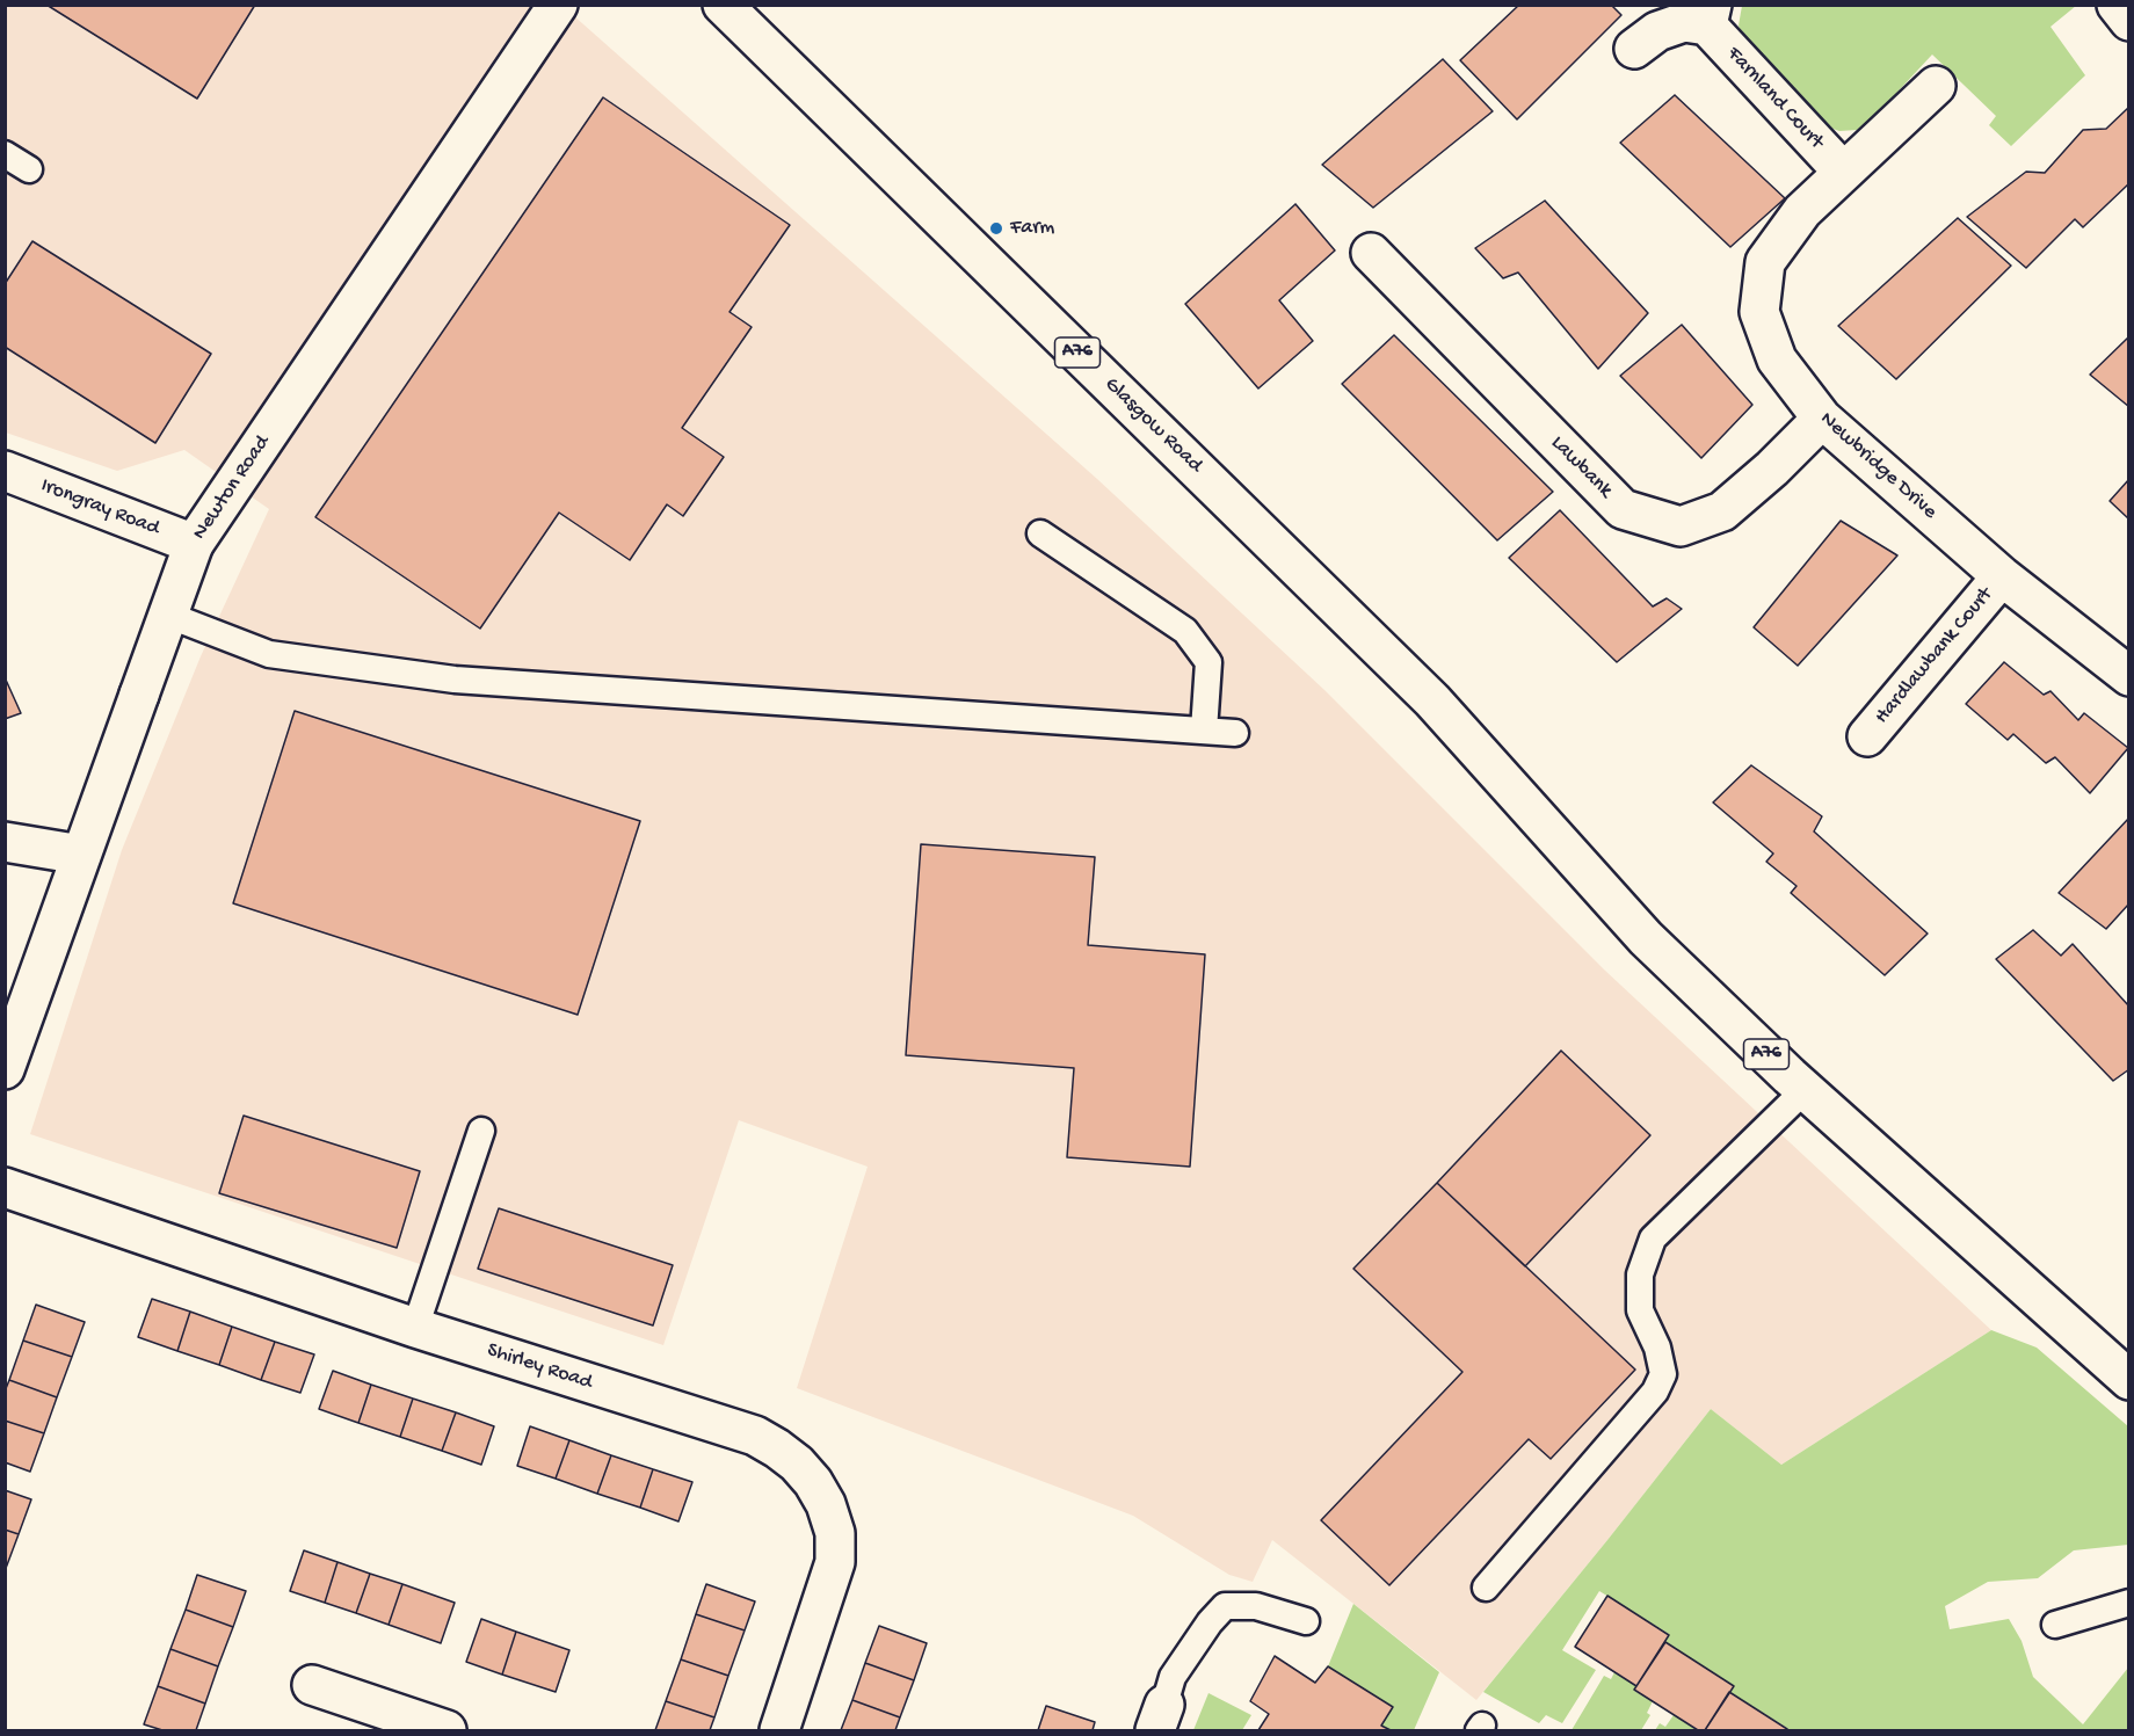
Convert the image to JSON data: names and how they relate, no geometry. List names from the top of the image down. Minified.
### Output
{"streets":{"main road":["Farnland Court","A76","Glasgow Road","Newbridge Drive","Lawbank","Newton Road","Irongray Road","Hardlawbank Court","Shirley Road"]},"crossings":[["Farnland Court","Newbridge Drive"],["A76","Glasgow Road"],["Newbridge Drive","Lawbank"],["Newbridge Drive","Hardlawbank Court"],["Newton Road","Irongray Road"]],"places":["Farm"]}
